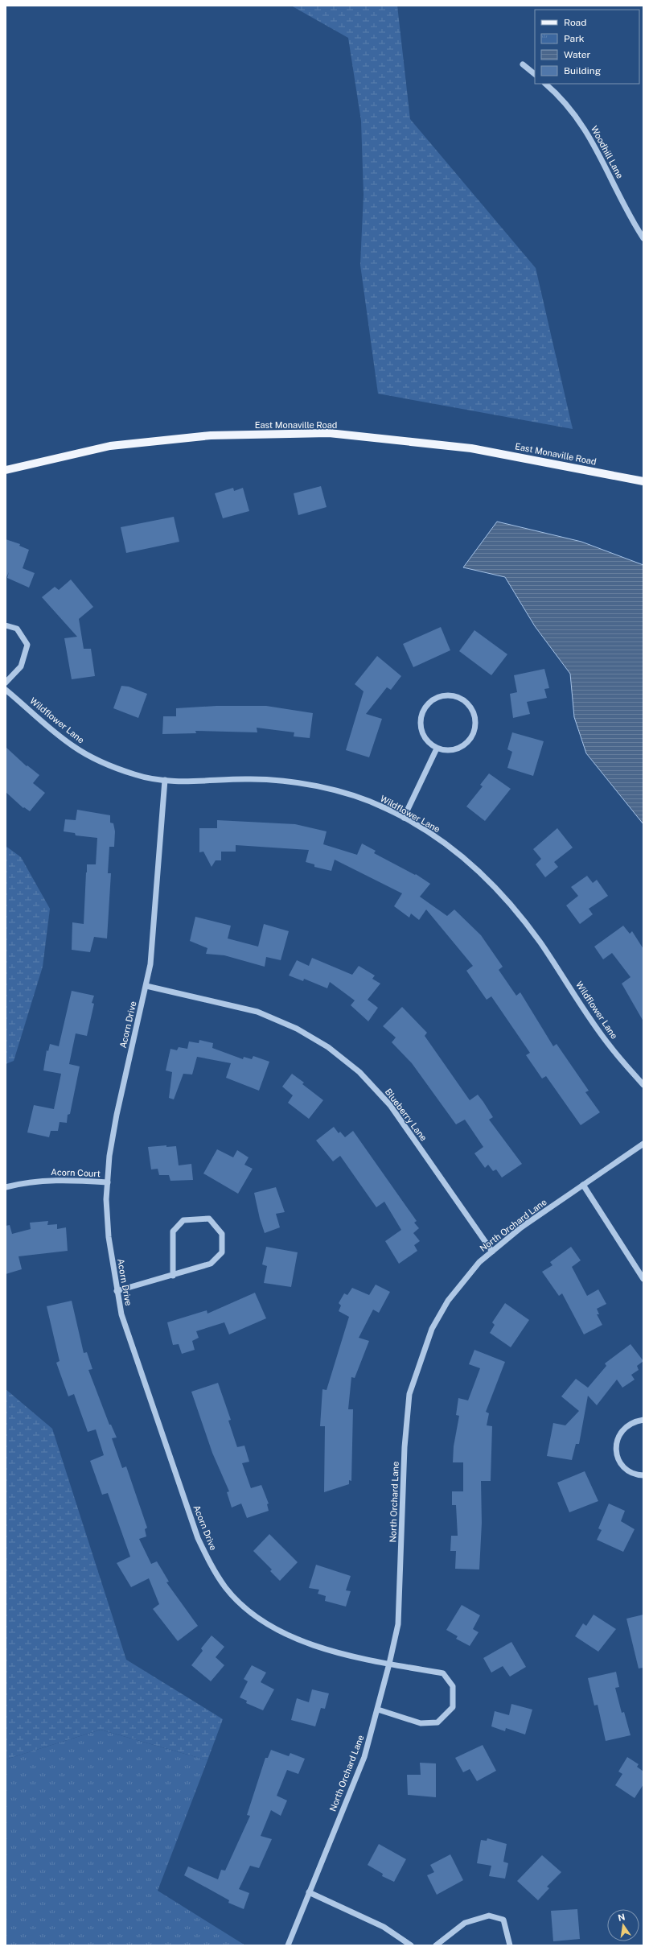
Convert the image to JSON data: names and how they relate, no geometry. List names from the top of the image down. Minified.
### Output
{"streets":{"main road":["East Monaville Road"],"street":["Woodhill Lane","Wildflower Lane","Acorn Drive","Blueberry Lane","Acorn Court","North Orchard Lane"]},"crossings":[["Wildflower Lane","Acorn Drive"],["Acorn Drive","Blueberry Lane"],["Acorn Drive","Acorn Court"],["Acorn Drive","North Orchard Lane"],["Blueberry Lane","North Orchard Lane"]],"legend":["Road","Park","Water","Building"],"north":"top"}
